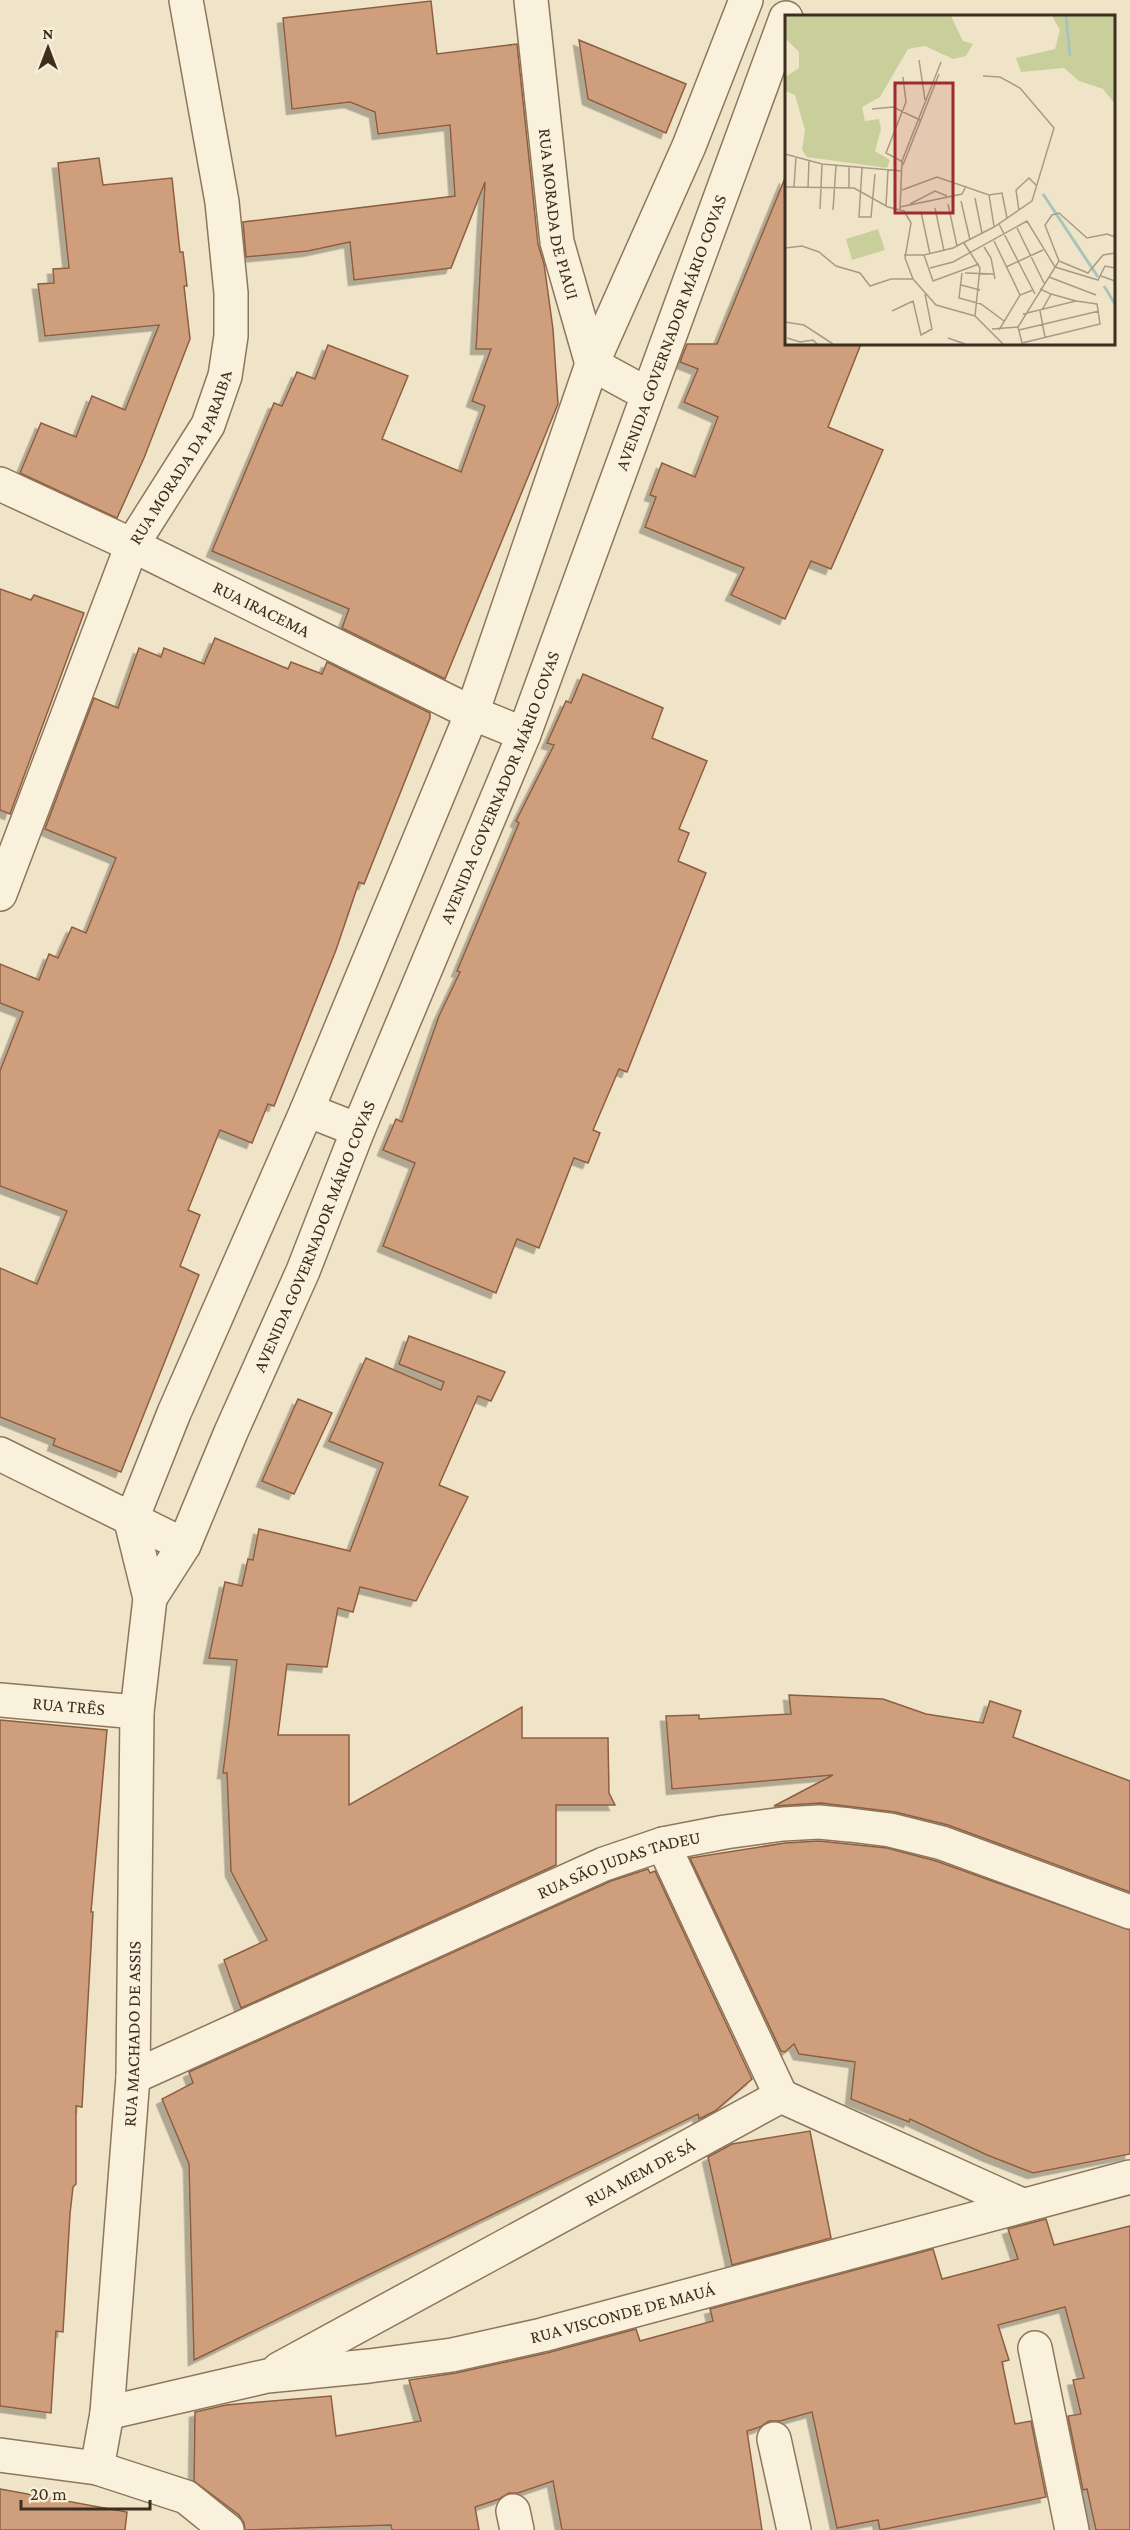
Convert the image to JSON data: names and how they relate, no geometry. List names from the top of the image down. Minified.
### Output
{"streets":{"street":["RUA MORADA DE PIAUI","AVENIDA GOVERNADOR MÁRIO COVAS","RUA MORADA DA PARAIBA","RUA IRACEMA","RUA TRÊS","RUA SÃO JUDAS TADEU","RUA MACHADO DE ASSIS","RUA MEM DE SÁ","RUA VISCONDE DE MAUÁ"]},"crossings":[["AVENIDA GOVERNADOR MÁRIO COVAS","RUA IRACEMA"],["AVENIDA GOVERNADOR MÁRIO COVAS","RUA MACHADO DE ASSIS"],["RUA MORADA DA PARAIBA","RUA IRACEMA"],["RUA TRÊS","RUA MACHADO DE ASSIS"],["RUA SÃO JUDAS TADEU","RUA MACHADO DE ASSIS"],["RUA MACHADO DE ASSIS","RUA VISCONDE DE MAUÁ"],["RUA MEM DE SÁ","RUA VISCONDE DE MAUÁ"]],"scale_bar":"20 m","north":"top"}
